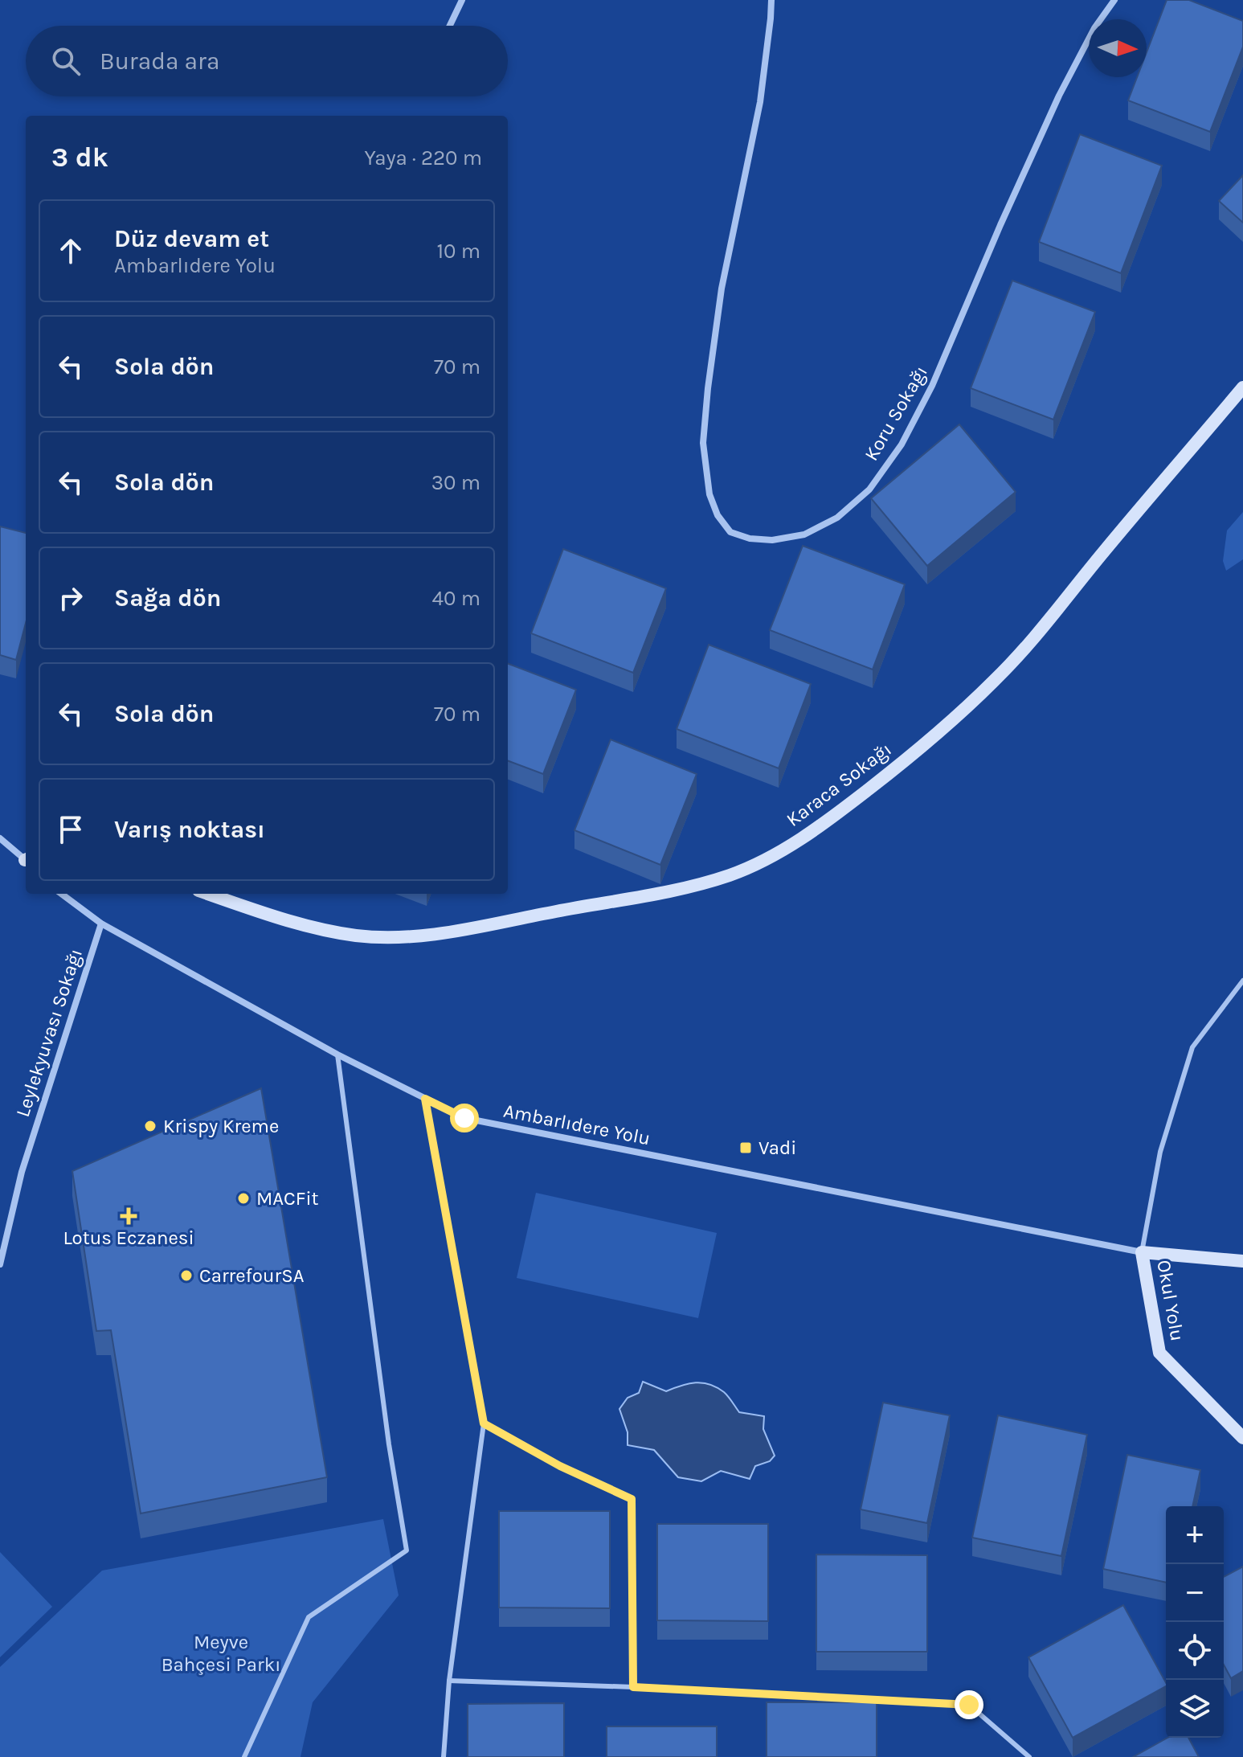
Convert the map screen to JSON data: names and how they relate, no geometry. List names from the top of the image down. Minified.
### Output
{"streets":{"street":["Koru Sokağı","Karaca Sokağı","Leylekyuvası Sokağı","Ambarlıdere Yolu","Okul Yolu"]},"crossings":[["Leylekyuvası Sokağı","Ambarlıdere Yolu"],["Ambarlıdere Yolu","Okul Yolu"]],"parks":["Meyve Bahçesi Parkı"],"places":{"other":["Krispy Kreme","MACFit","CarrefourSA"],"transit":["Vadi"],"health":["Lotus Eczanesi"]},"north":"right","page":{"search":"Burada ara","heading":["3 dk","Yaya · 220 m"],"list":[["Düz devam et","Ambarlıdere Yolu","10 m"],["Sola dön","70 m"],["Sola dön","30 m"],["Sağa dön","40 m"],["Sola dön","70 m"],"Varış noktası"],"map_buttons":["+","−"]}}
